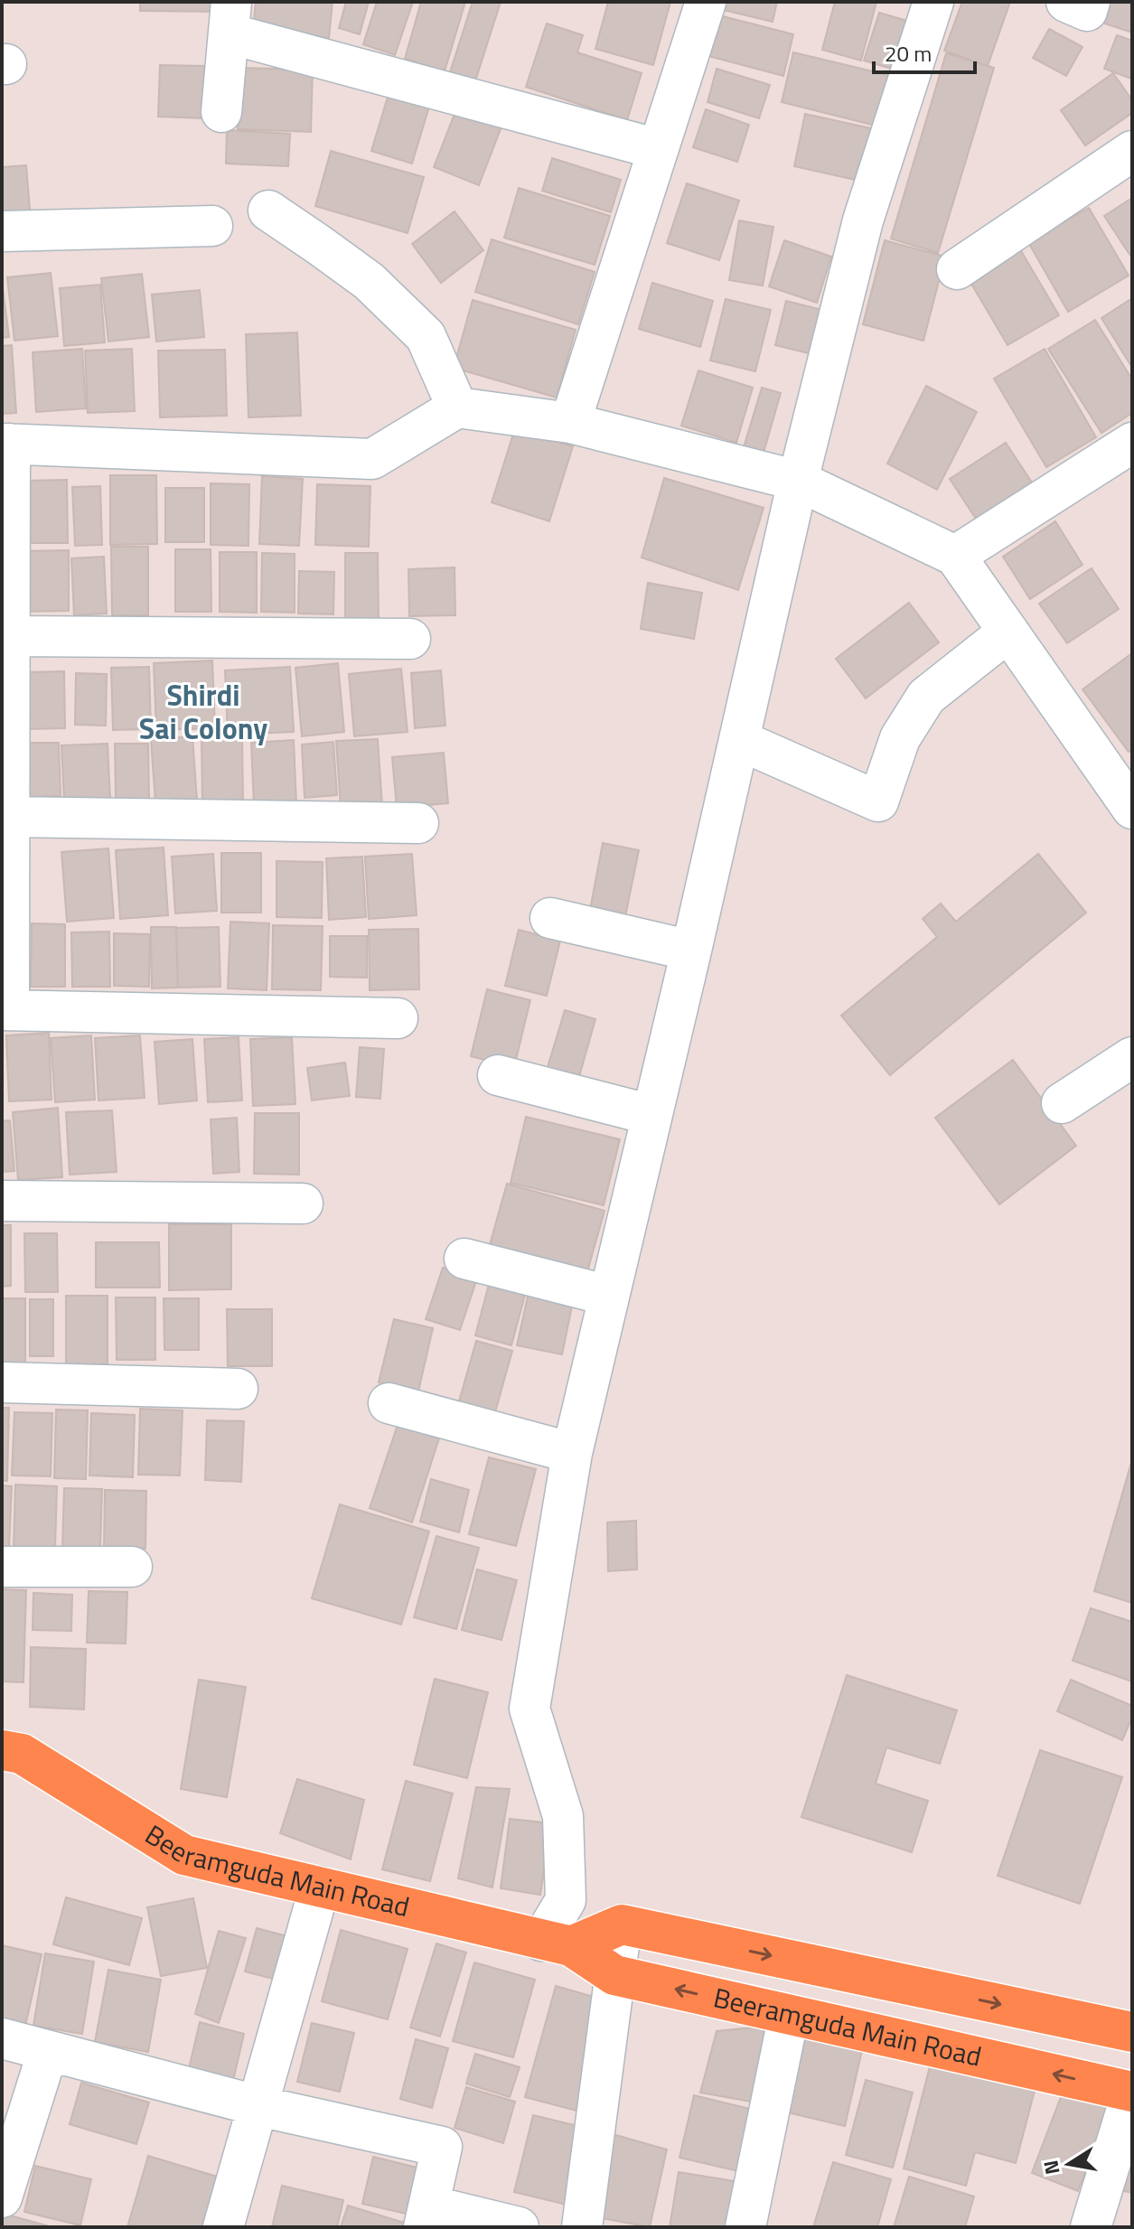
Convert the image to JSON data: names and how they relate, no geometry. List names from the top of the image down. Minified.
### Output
{"streets":{"main road":["Beeramguda Main Road"]},"districts":["Shirdi Sai Colony"],"scale_bar":"20 m","north":"left"}
